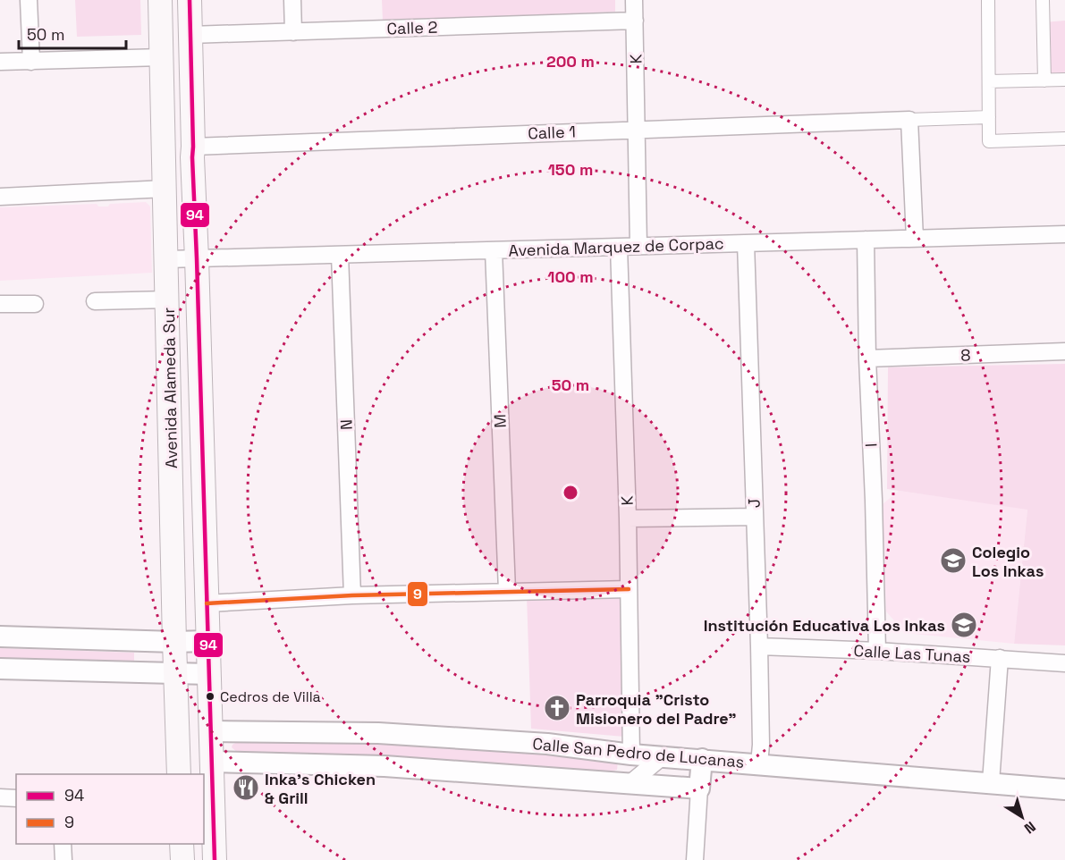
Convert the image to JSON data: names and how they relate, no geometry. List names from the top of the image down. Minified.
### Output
{"streets":{"main road":["Avenida Alameda Sur"],"street":["Calle 2","K","Calle 1","Avenida Marquez de Corpac","8","M","N","I","J","Calle Las Tunas","Calle San Pedro de Lucanas"]},"crossings":[["Calle 2","K"],["Calle 2","Avenida Alameda Sur"],["K","Calle 1"],["K","Avenida Marquez de Corpac"],["K","Calle San Pedro de Lucanas"],["Calle 1","Avenida Alameda Sur"],["Avenida Marquez de Corpac","Avenida Alameda Sur"],["Avenida Marquez de Corpac","M"],["Avenida Marquez de Corpac","N"],["Avenida Marquez de Corpac","I"],["Avenida Marquez de Corpac","J"],["8","I"],["Avenida Alameda Sur","Calle San Pedro de Lucanas"],["I","Calle Las Tunas"],["J","Calle Las Tunas"],["J","Calle San Pedro de Lucanas"]],"places":{"school or university":["Colegio Los Inkas","Institución Educativa Los Inkas"],"other":["Cedros de Villa"],"church":["Parroquia \"Cristo Misionero del Padre\""],"restaurant":["Inka's Chicken & Grill"]},"lines":["transit line 94","transit line 9"],"legend":["94","9"],"scale_bar":"50 m","north":"bottom right","rings":["200 m","150 m","100 m","50 m"]}
